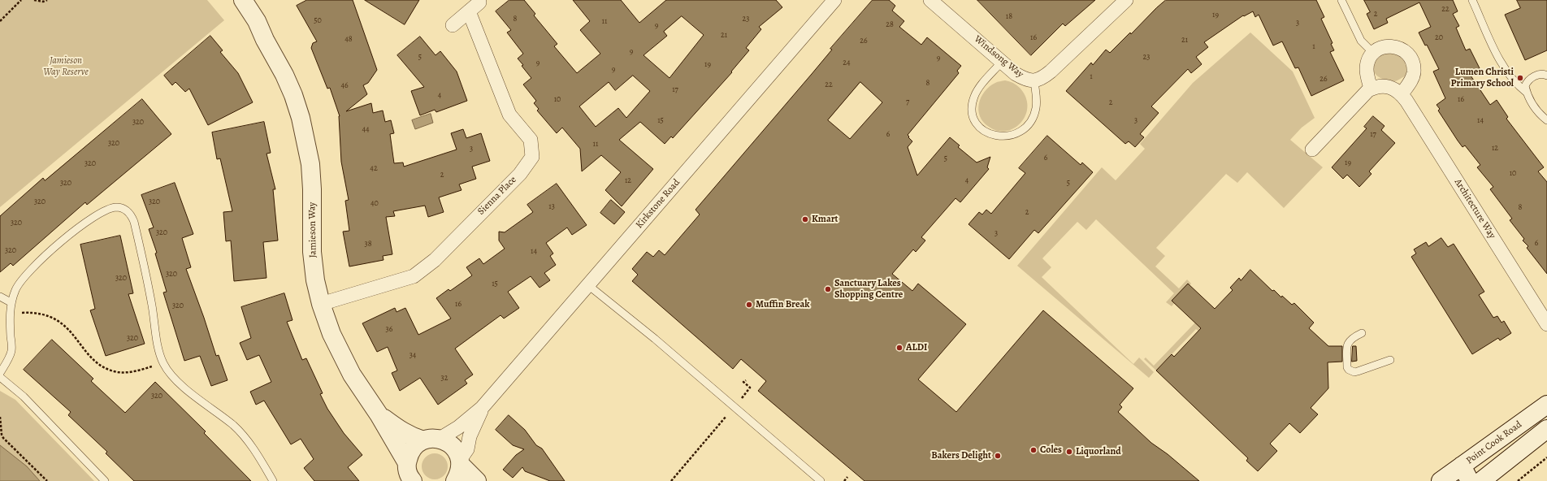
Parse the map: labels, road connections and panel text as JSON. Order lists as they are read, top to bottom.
{
  "streets": {
    "street": [
      "Windsong Way",
      "Sienna Place",
      "Kirkstone Road",
      "Architecture Way",
      "Jamieson Way",
      "Point Cook Road"
    ]
  },
  "crossings": [
    ["Sienna Place", "Jamieson Way"],
    ["Kirkstone Road", "Jamieson Way"]
  ],
  "parks": ["Jamieson Way Reserve"],
  "places": [
    "Lumen Christi Primary School",
    "Kmart",
    "Sanctuary Lakes Shopping Centre",
    "Muffin Break",
    "ALDI",
    "Coles",
    "Liquorland",
    "Bakers Delight"
  ],
  "house_numbers": [
    "22",
    "2",
    "19",
    "18",
    "8",
    "23",
    "50",
    "11",
    "3",
    "28",
    "9",
    "21",
    "16",
    "20",
    "48",
    "21",
    "26",
    "1",
    "9",
    "5",
    "23",
    "9",
    "9",
    "24",
    "19",
    "9",
    "1",
    "26",
    "8",
    "22",
    "46",
    "17",
    "4",
    "10",
    "16",
    "7",
    "2",
    "15",
    "3",
    "14",
    "320",
    "44",
    "6",
    "17",
    "320",
    "11",
    "12",
    "3",
    "6",
    "5",
    "19",
    "320",
    "42",
    "10",
    "2",
    "12",
    "4",
    "320",
    "5",
    "320",
    "320",
    "40",
    "13",
    "8",
    "2",
    "320",
    "320",
    "3",
    "6",
    "38",
    "320",
    "14",
    "320",
    "320",
    "15",
    "16",
    "320",
    "36",
    "320",
    "34",
    "32",
    "320"
  ]
}
